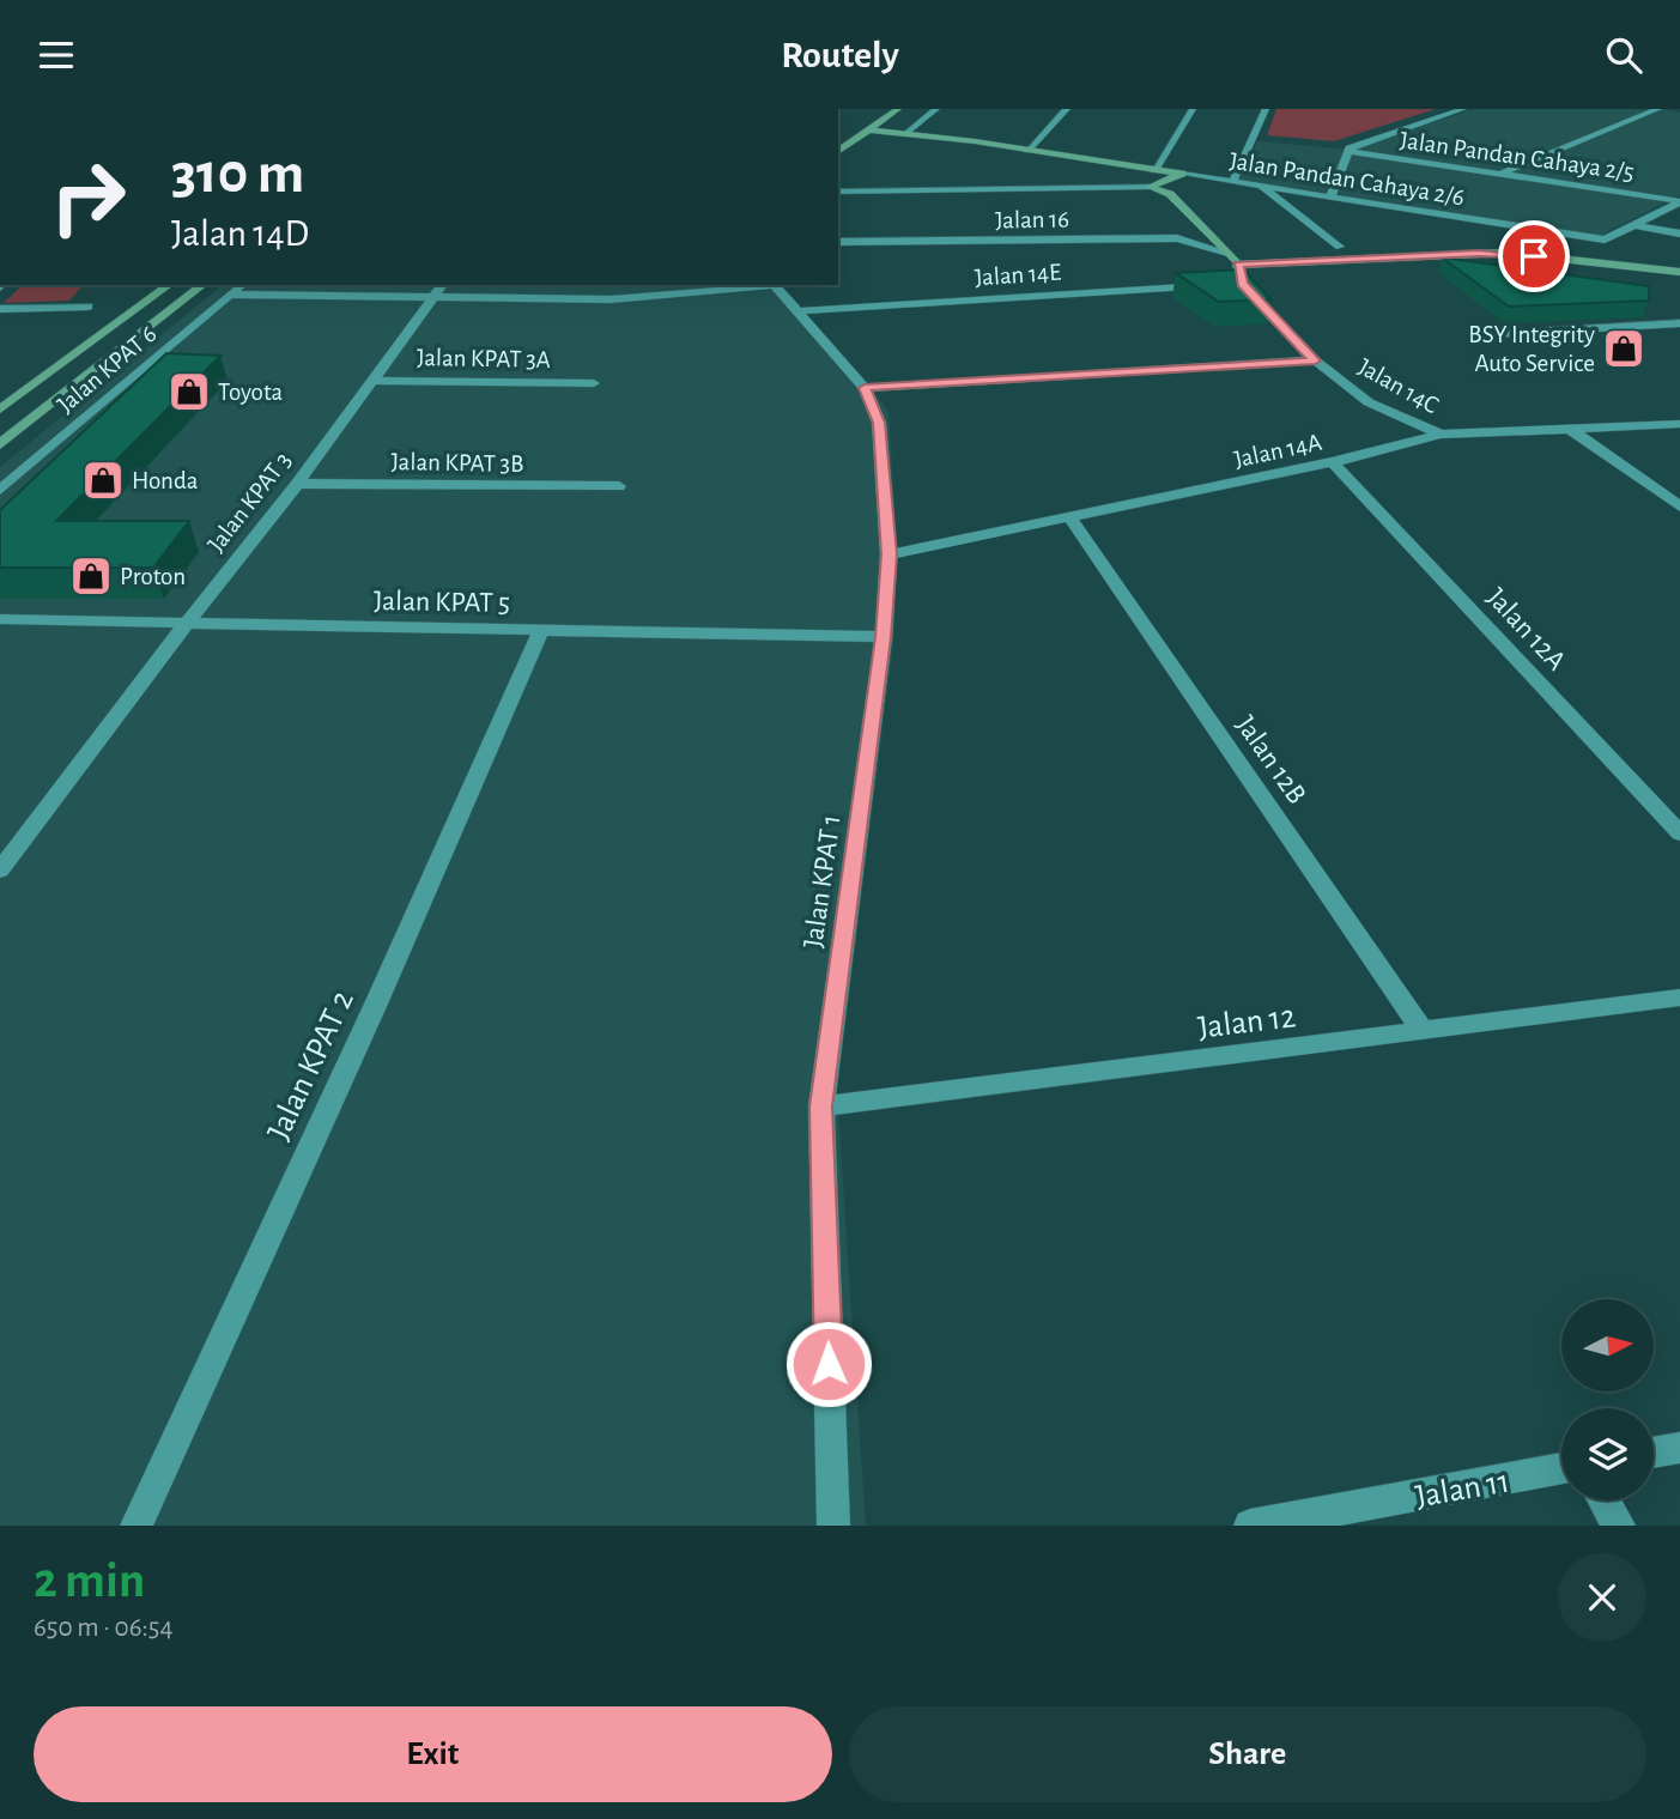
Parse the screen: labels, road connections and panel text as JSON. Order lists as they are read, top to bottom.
{
  "streets": {
    "street": [
      "Jalan Pandan Cahaya 2/5",
      "Jalan Pandan Cahaya 2/6",
      "Jalan 16",
      "Jalan 14E",
      "Jalan KPAT 3A",
      "Jalan KPAT 6",
      "Jalan 14C",
      "Jalan 14A",
      "Jalan KPAT 3B",
      "Jalan KPAT 3",
      "Jalan KPAT 5",
      "Jalan 12A",
      "Jalan 12B",
      "Jalan KPAT 1",
      "Jalan 12",
      "Jalan KPAT 2",
      "Jalan 11"
    ]
  },
  "crossings": [
    ["Jalan 14E", "Jalan KPAT 1"],
    ["Jalan KPAT 3A", "Jalan KPAT 3"],
    ["Jalan 14C", "Jalan 14A"],
    ["Jalan 14A", "Jalan 12A"],
    ["Jalan 14A", "Jalan 12B"],
    ["Jalan 14A", "Jalan KPAT 1"],
    ["Jalan KPAT 3B", "Jalan KPAT 3"],
    ["Jalan KPAT 3", "Jalan KPAT 5"],
    ["Jalan KPAT 5", "Jalan KPAT 1"],
    ["Jalan KPAT 5", "Jalan KPAT 2"],
    ["Jalan 12B", "Jalan 12"],
    ["Jalan KPAT 1", "Jalan 12"]
  ],
  "places": {
    "shop": [
      "BSY Integrity Auto Service",
      "Toyota",
      "Honda",
      "Proton"
    ]
  },
  "north": "right",
  "page": {
    "header": "Routely",
    "turn": ["310 m", "Jalan 14D"],
    "heading": ["2 min", "650 m · 06:54"],
    "buttons": ["Exit", "Share"]
  }
}
